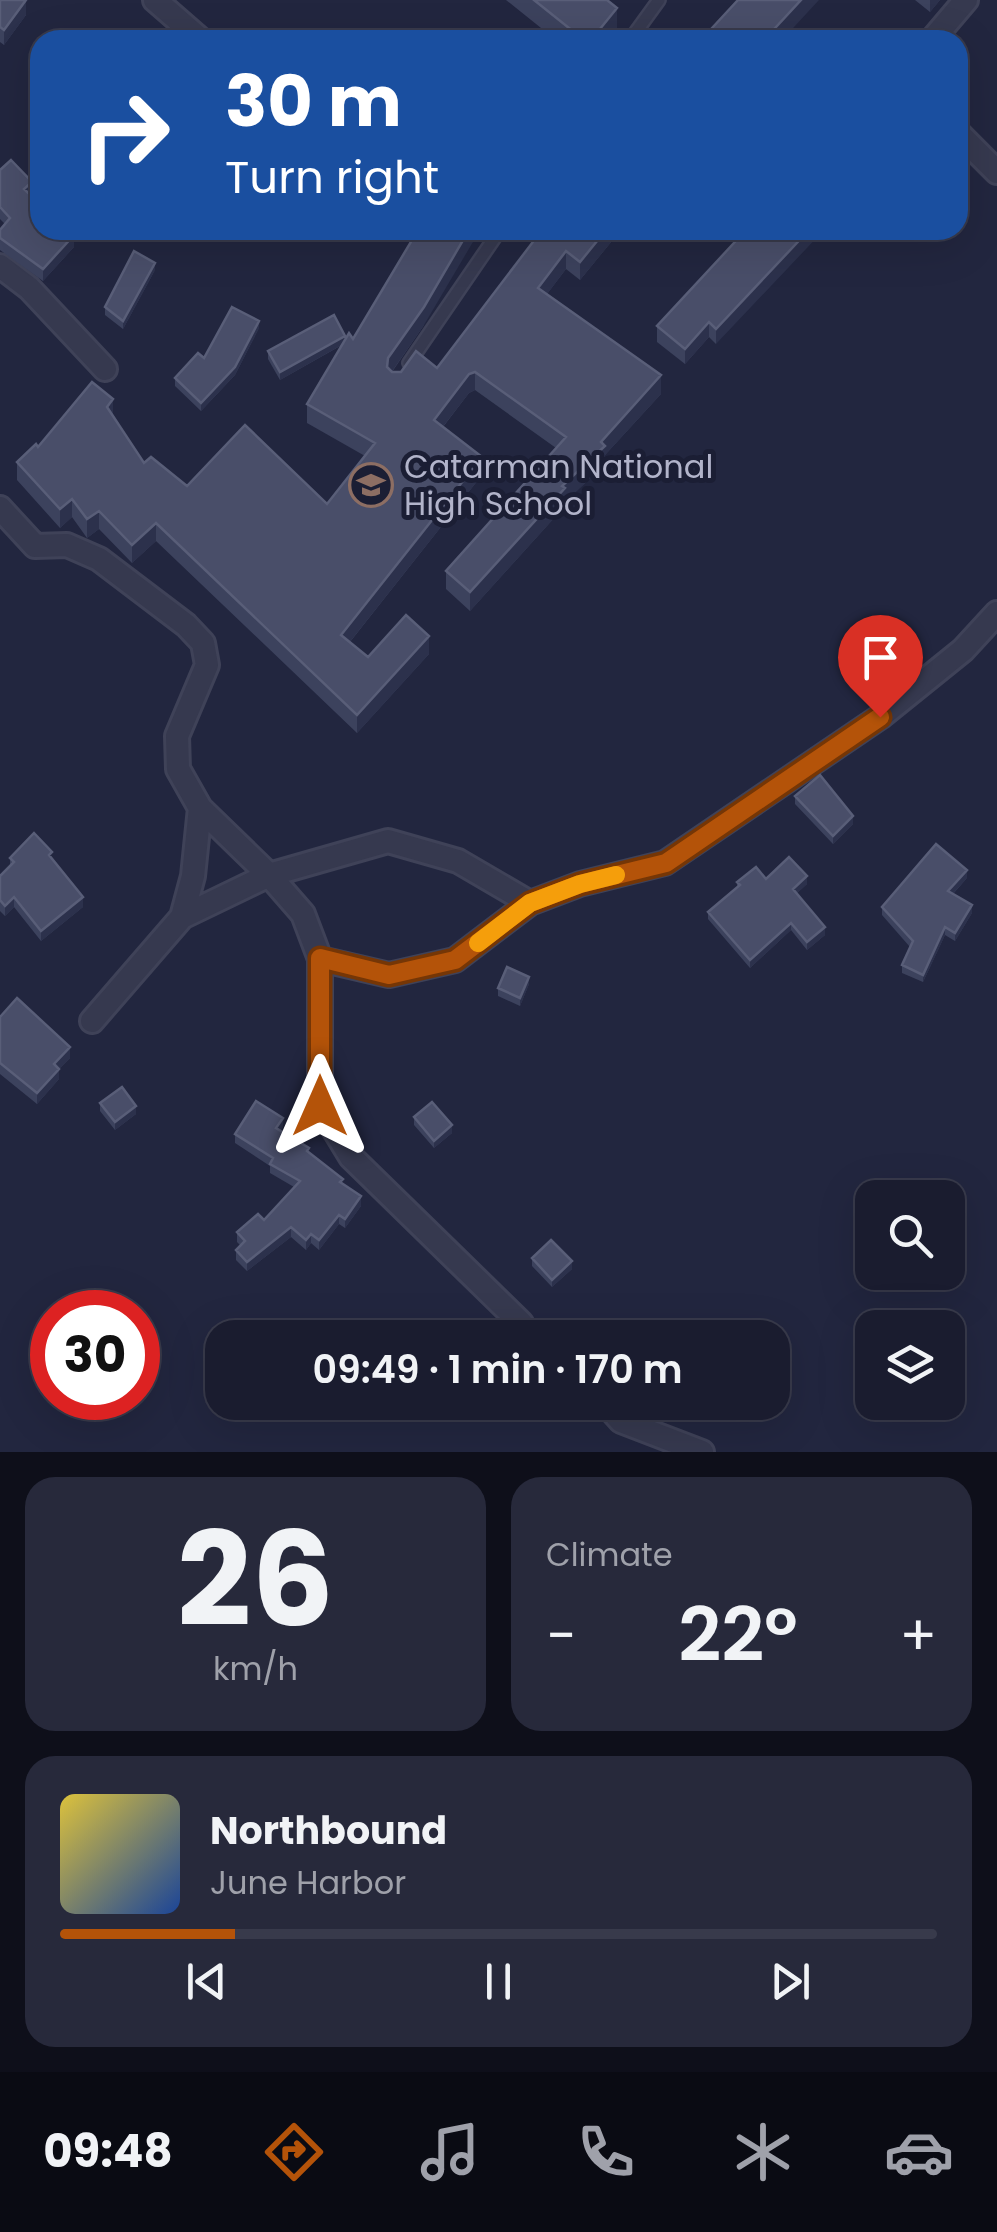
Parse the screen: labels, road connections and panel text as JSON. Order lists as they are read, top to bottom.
{
  "places": {
    "school or university": ["Catarman National High School"]
  },
  "page": {
    "turn": ["30 m", "Turn right"],
    "limit": "30",
    "trip": "09:49 · 1 min · 170 m",
    "tile": [
      ["26", "km/h"],
      "Climate"
    ],
    "heat": ["−", "22°", "+"],
    "song": ["Northbound", "June Harbor"],
    "tabs": "09:48"
  }
}
